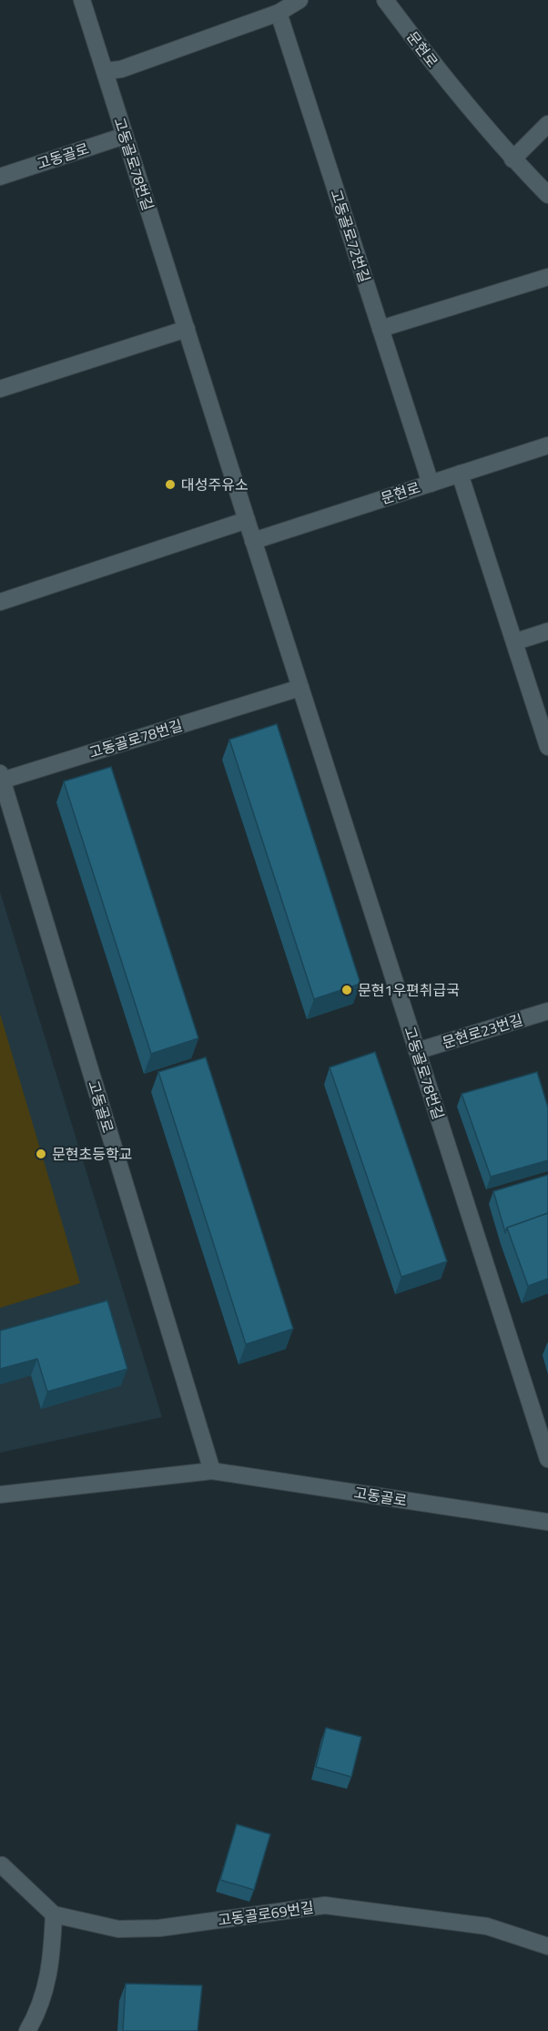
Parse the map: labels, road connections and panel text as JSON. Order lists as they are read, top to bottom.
{
  "streets": {
    "street": [
      "문현로",
      "고동골로",
      "고동골로78번길",
      "고동골로72번길",
      "문현로23번길",
      "고동골로69번길"
    ]
  },
  "crossings": [
    ["문현로", "고동골로78번길"],
    ["문현로", "고동골로72번길"],
    ["고동골로", "고동골로78번길"],
    ["고동골로78번길", "문현로23번길"]
  ],
  "places": ["대성주유소", "문현1우편취급국", "문현초등학교"]
}
